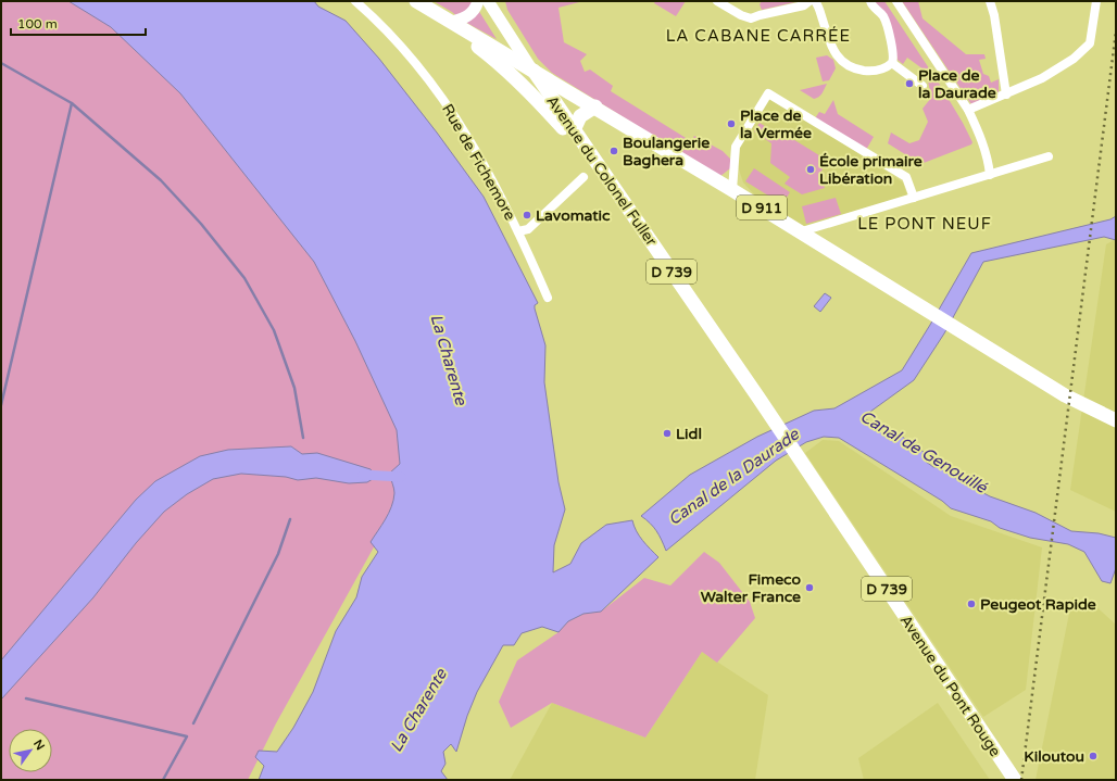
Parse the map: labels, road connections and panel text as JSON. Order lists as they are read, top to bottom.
{
  "streets": {
    "main road": [
      "Avenue du Colonel Fuller",
      "D 911",
      "D 739",
      "Avenue du Pont Rouge"
    ],
    "street": ["Rue de Fichemore"]
  },
  "crossings": [
    ["Avenue du Colonel Fuller", "D 739"],
    ["Avenue du Colonel Fuller", "Avenue du Pont Rouge"],
    ["D 911", "D 739"]
  ],
  "districts": ["LA CABANE CARRÉE", "LE PONT NEUF"],
  "water": ["La Charente", "Canal de Genouillé", "Canal de la Daurade"],
  "places": [
    "Place de la Daurade",
    "Place de la Vermée",
    "Boulangerie Baghera",
    "École primaire Libération",
    "Lavomatic",
    "Lidl",
    "Fimeco Walter France",
    "Peugeot Rapide",
    "Kiloutou"
  ],
  "scale_bar": "100 m",
  "north": "top right"
}
